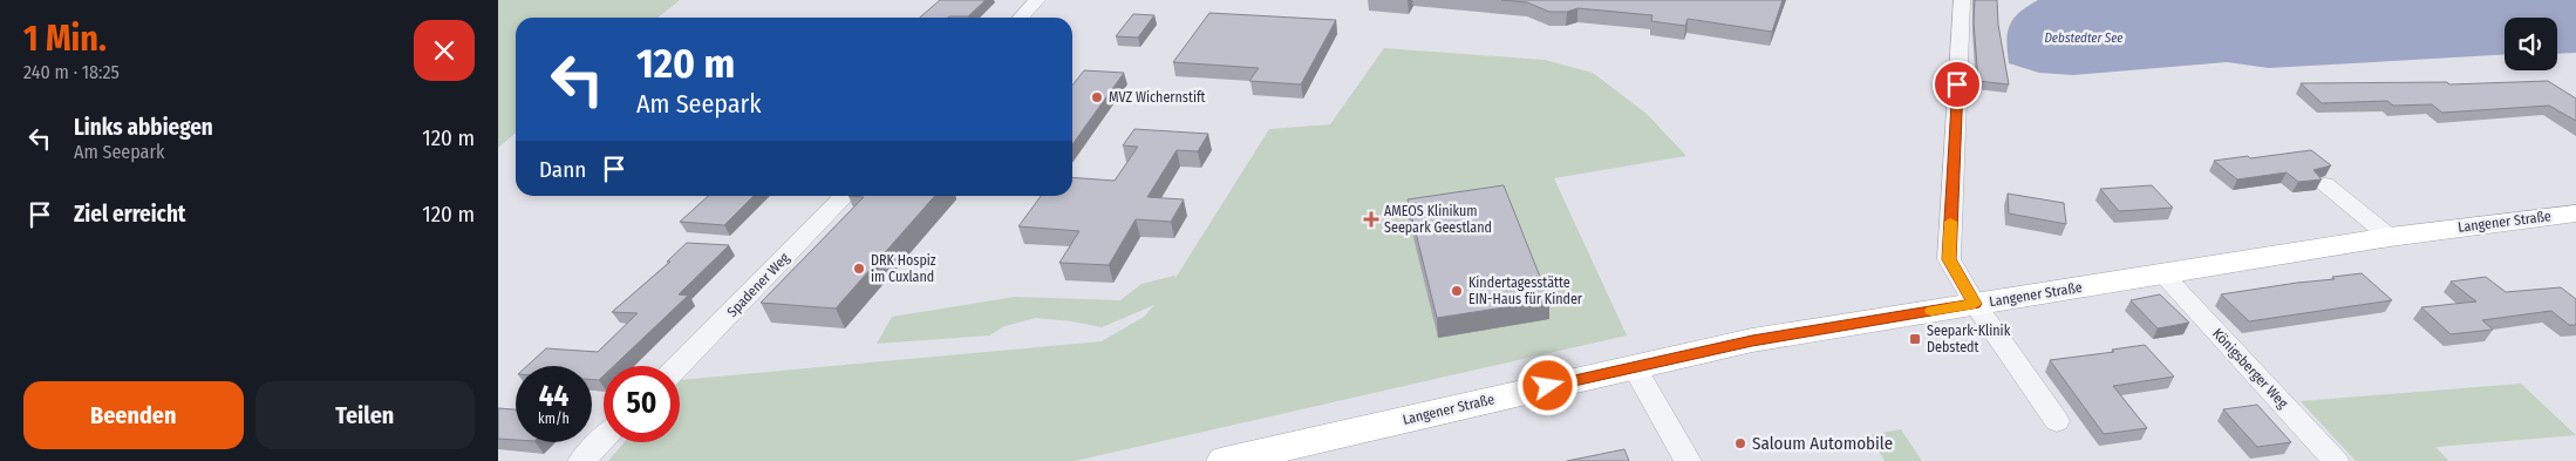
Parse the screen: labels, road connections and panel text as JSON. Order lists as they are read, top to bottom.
{
  "streets": {
    "main road": ["Langener Straße"],
    "street": ["Spadener Weg", "Königsberger Weg"]
  },
  "crossings": [
    ["Langener Straße", "Königsberger Weg"]
  ],
  "water": ["Debstedter See"],
  "places": {
    "other": [
      "MVZ Wichernstift",
      "DRK Hospiz im Cuxland",
      "Kindertagesstätte EIN-Haus für Kinder",
      "Saloum Automobile"
    ],
    "health": ["AMEOS Klinikum Seepark Geestland"],
    "transit": ["Seepark-Klinik Debstedt"]
  },
  "page": {
    "heading": ["1 Min.", "240 m · 18:25"],
    "turn": ["120 m", "Am Seepark"],
    "list": [
      {
        "name": "Links abbiegen",
        "note": "Am Seepark",
        "value": "120 m"
      },
      {
        "name": "Ziel erreicht",
        "value": "120 m"
      }
    ],
    "then": "Dann",
    "speed": "44 km/h",
    "limit": "50",
    "buttons": ["Beenden", "Teilen"]
  }
}
